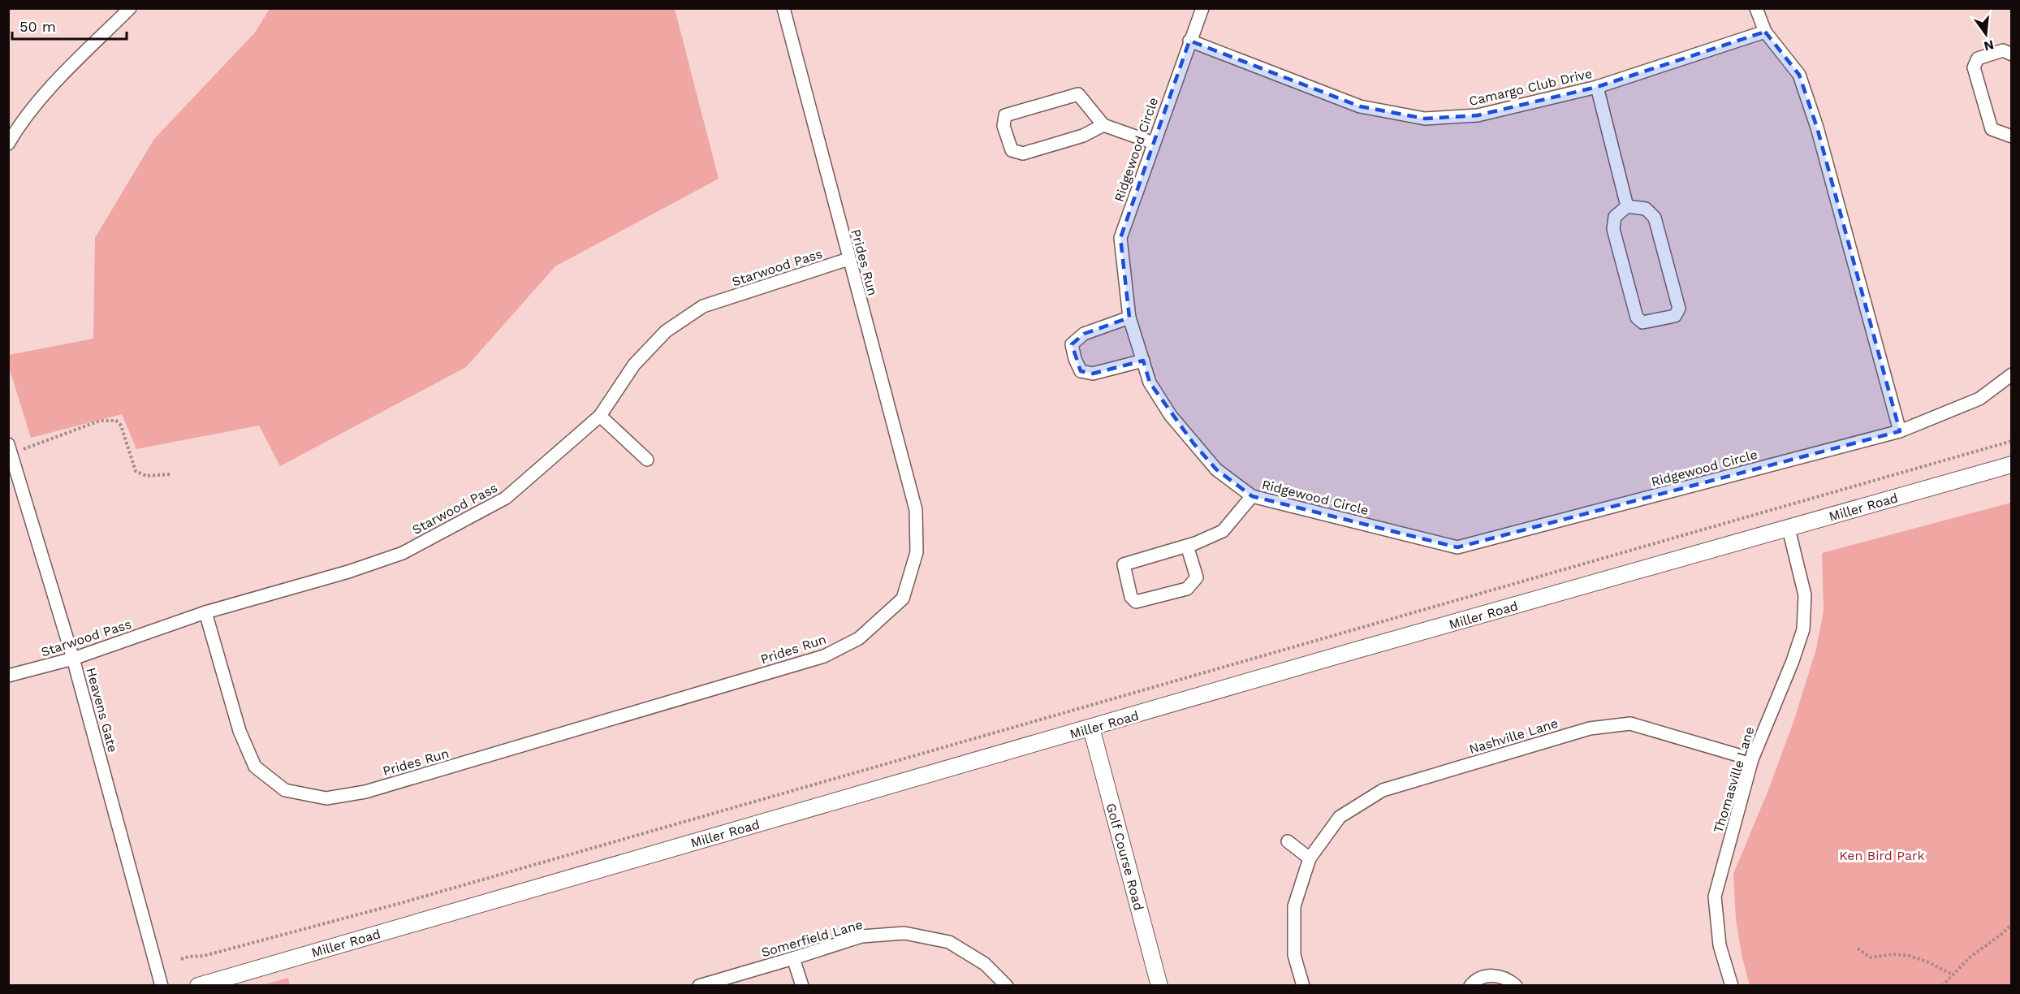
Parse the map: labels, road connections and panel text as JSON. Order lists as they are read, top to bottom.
{
  "streets": {
    "street": [
      "Camargo Club Drive",
      "Ridgewood Circle",
      "Prides Run",
      "Starwood Pass",
      "Miller Road",
      "Heavens Gate",
      "Nashville Lane",
      "Thomasville Lane",
      "Golf Course Road",
      "Somerfield Lane"
    ]
  },
  "crossings": [
    ["Camargo Club Drive", "Ridgewood Circle"],
    ["Prides Run", "Starwood Pass"],
    ["Starwood Pass", "Heavens Gate"],
    ["Miller Road", "Thomasville Lane"],
    ["Miller Road", "Golf Course Road"],
    ["Nashville Lane", "Thomasville Lane"]
  ],
  "parks": ["Ken Bird Park"],
  "scale_bar": "50 m",
  "north": "bottom"
}
